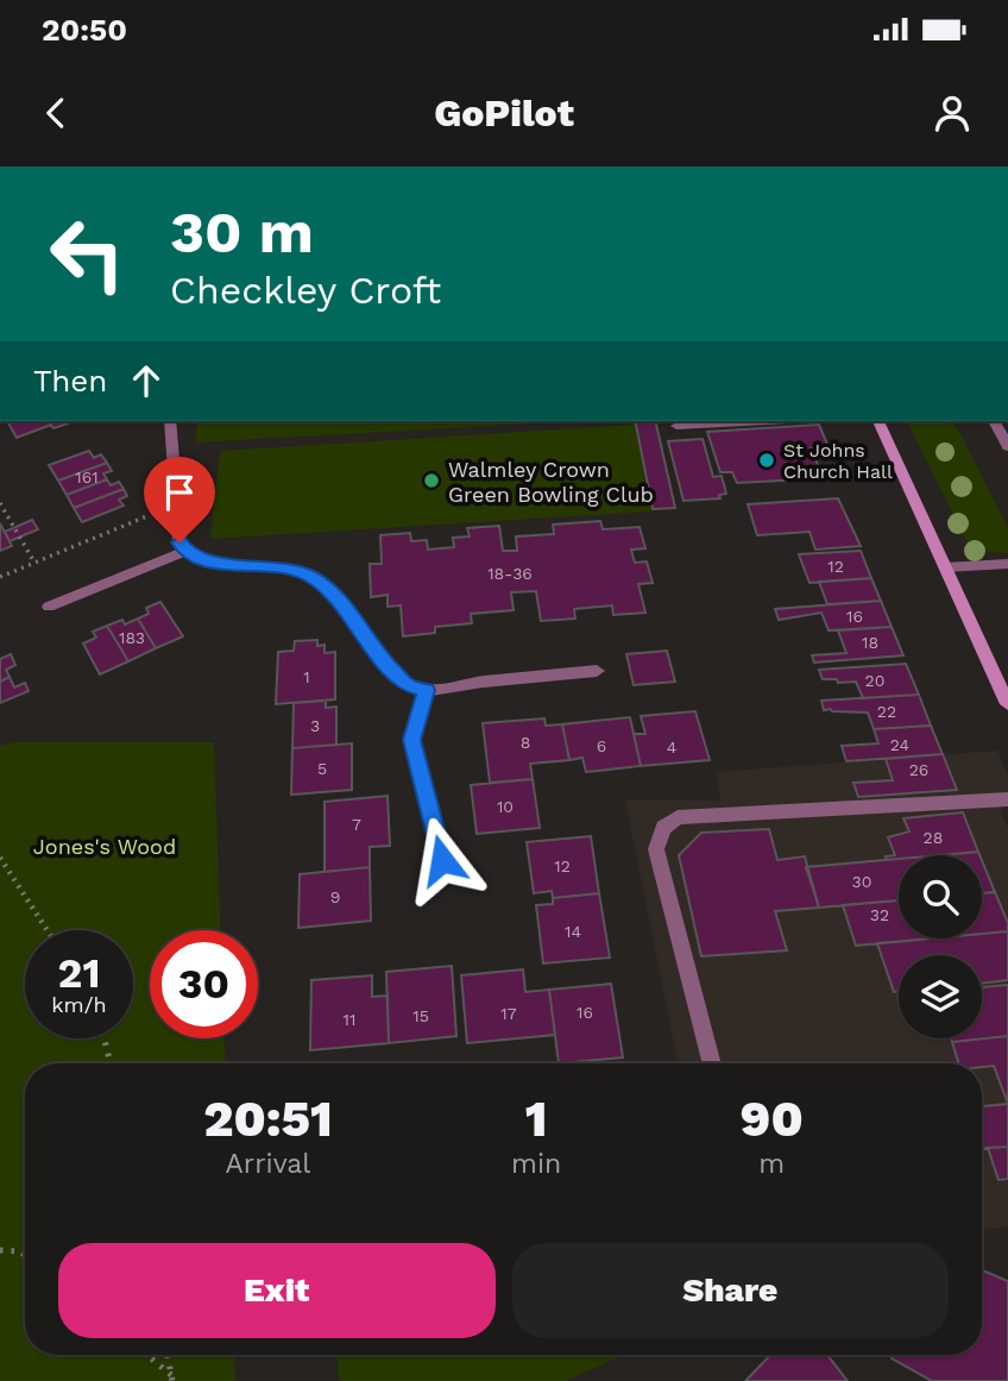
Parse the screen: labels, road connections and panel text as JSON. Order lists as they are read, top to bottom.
{
  "parks": ["Jones's Wood"],
  "places": ["St Johns Church Hall", "Walmley Crown Green Bowling Club"],
  "house_numbers": [
    "161",
    "12",
    "18-36",
    "16",
    "183",
    "18",
    "1",
    "20",
    "22",
    "3",
    "8",
    "24",
    "6",
    "4",
    "5",
    "26",
    "10",
    "7",
    "28",
    "12",
    "30",
    "9",
    "32",
    "14",
    "16",
    "17",
    "15",
    "11"
  ],
  "page": {
    "status": "20:50",
    "header": "GoPilot",
    "turn": ["30 m", "Checkley Croft"],
    "then": "Then",
    "speed": "21 km/h",
    "limit": "30",
    "eta": [
      "20:51",
      "Arrival",
      "1",
      "min",
      "90",
      "m"
    ],
    "buttons": ["Exit", "Share"]
  }
}
